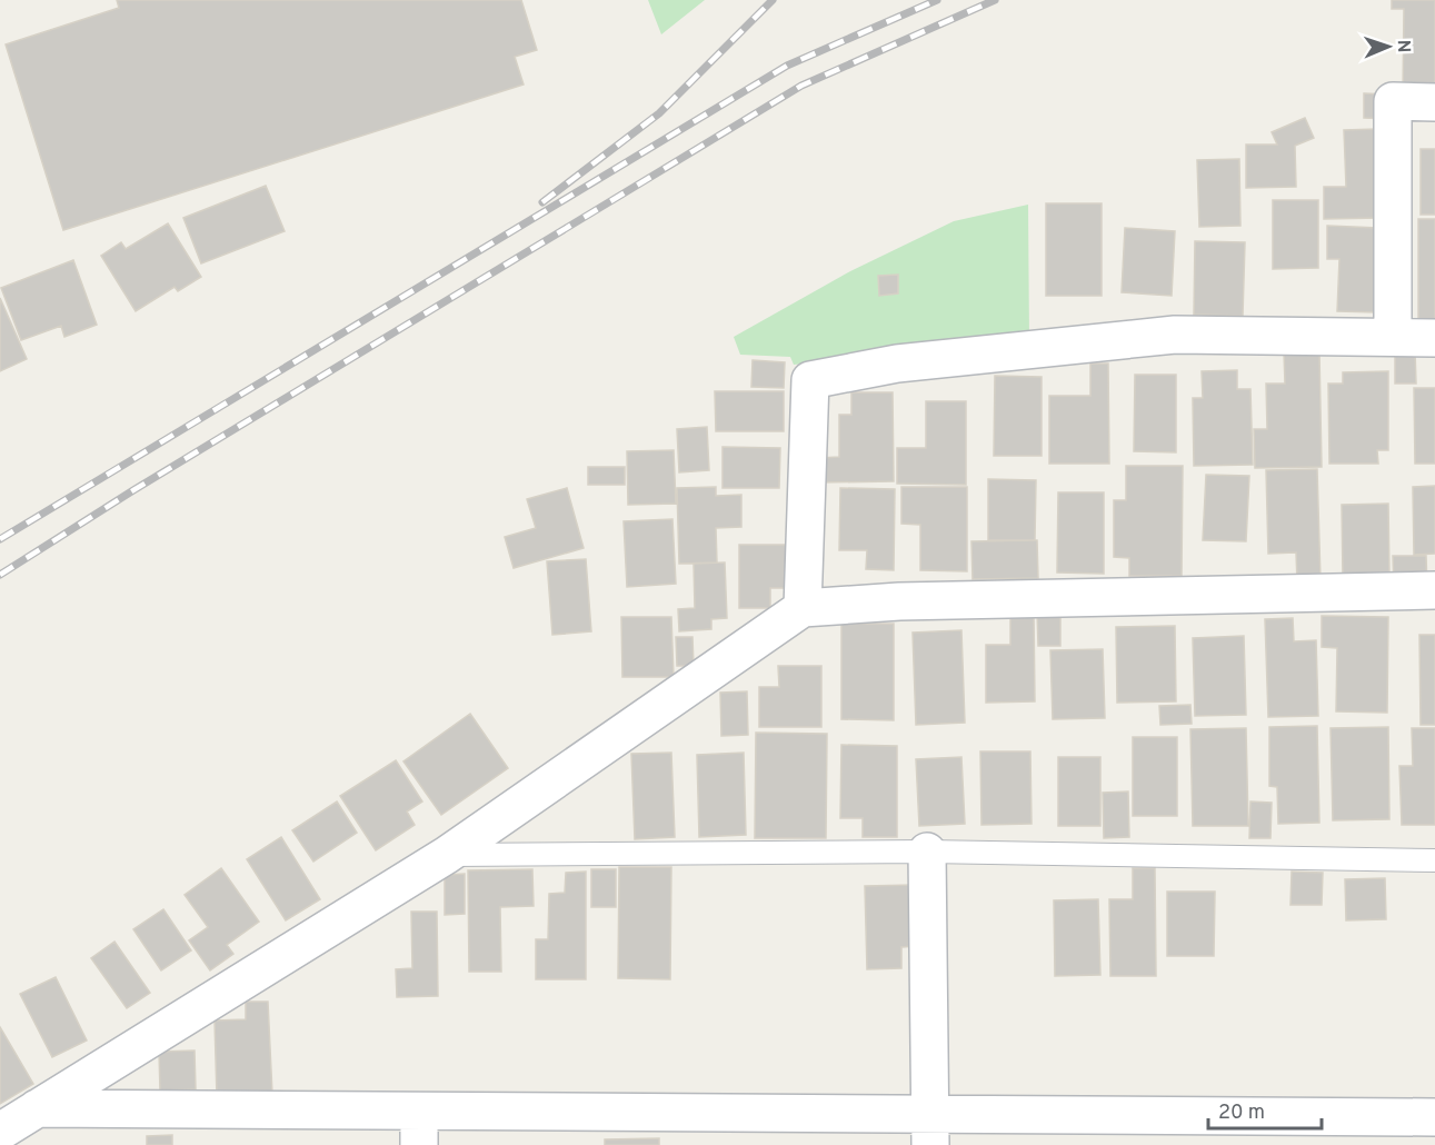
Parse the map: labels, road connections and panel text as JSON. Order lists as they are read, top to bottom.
{
  "scale_bar": "20 m",
  "north": "right"
}
